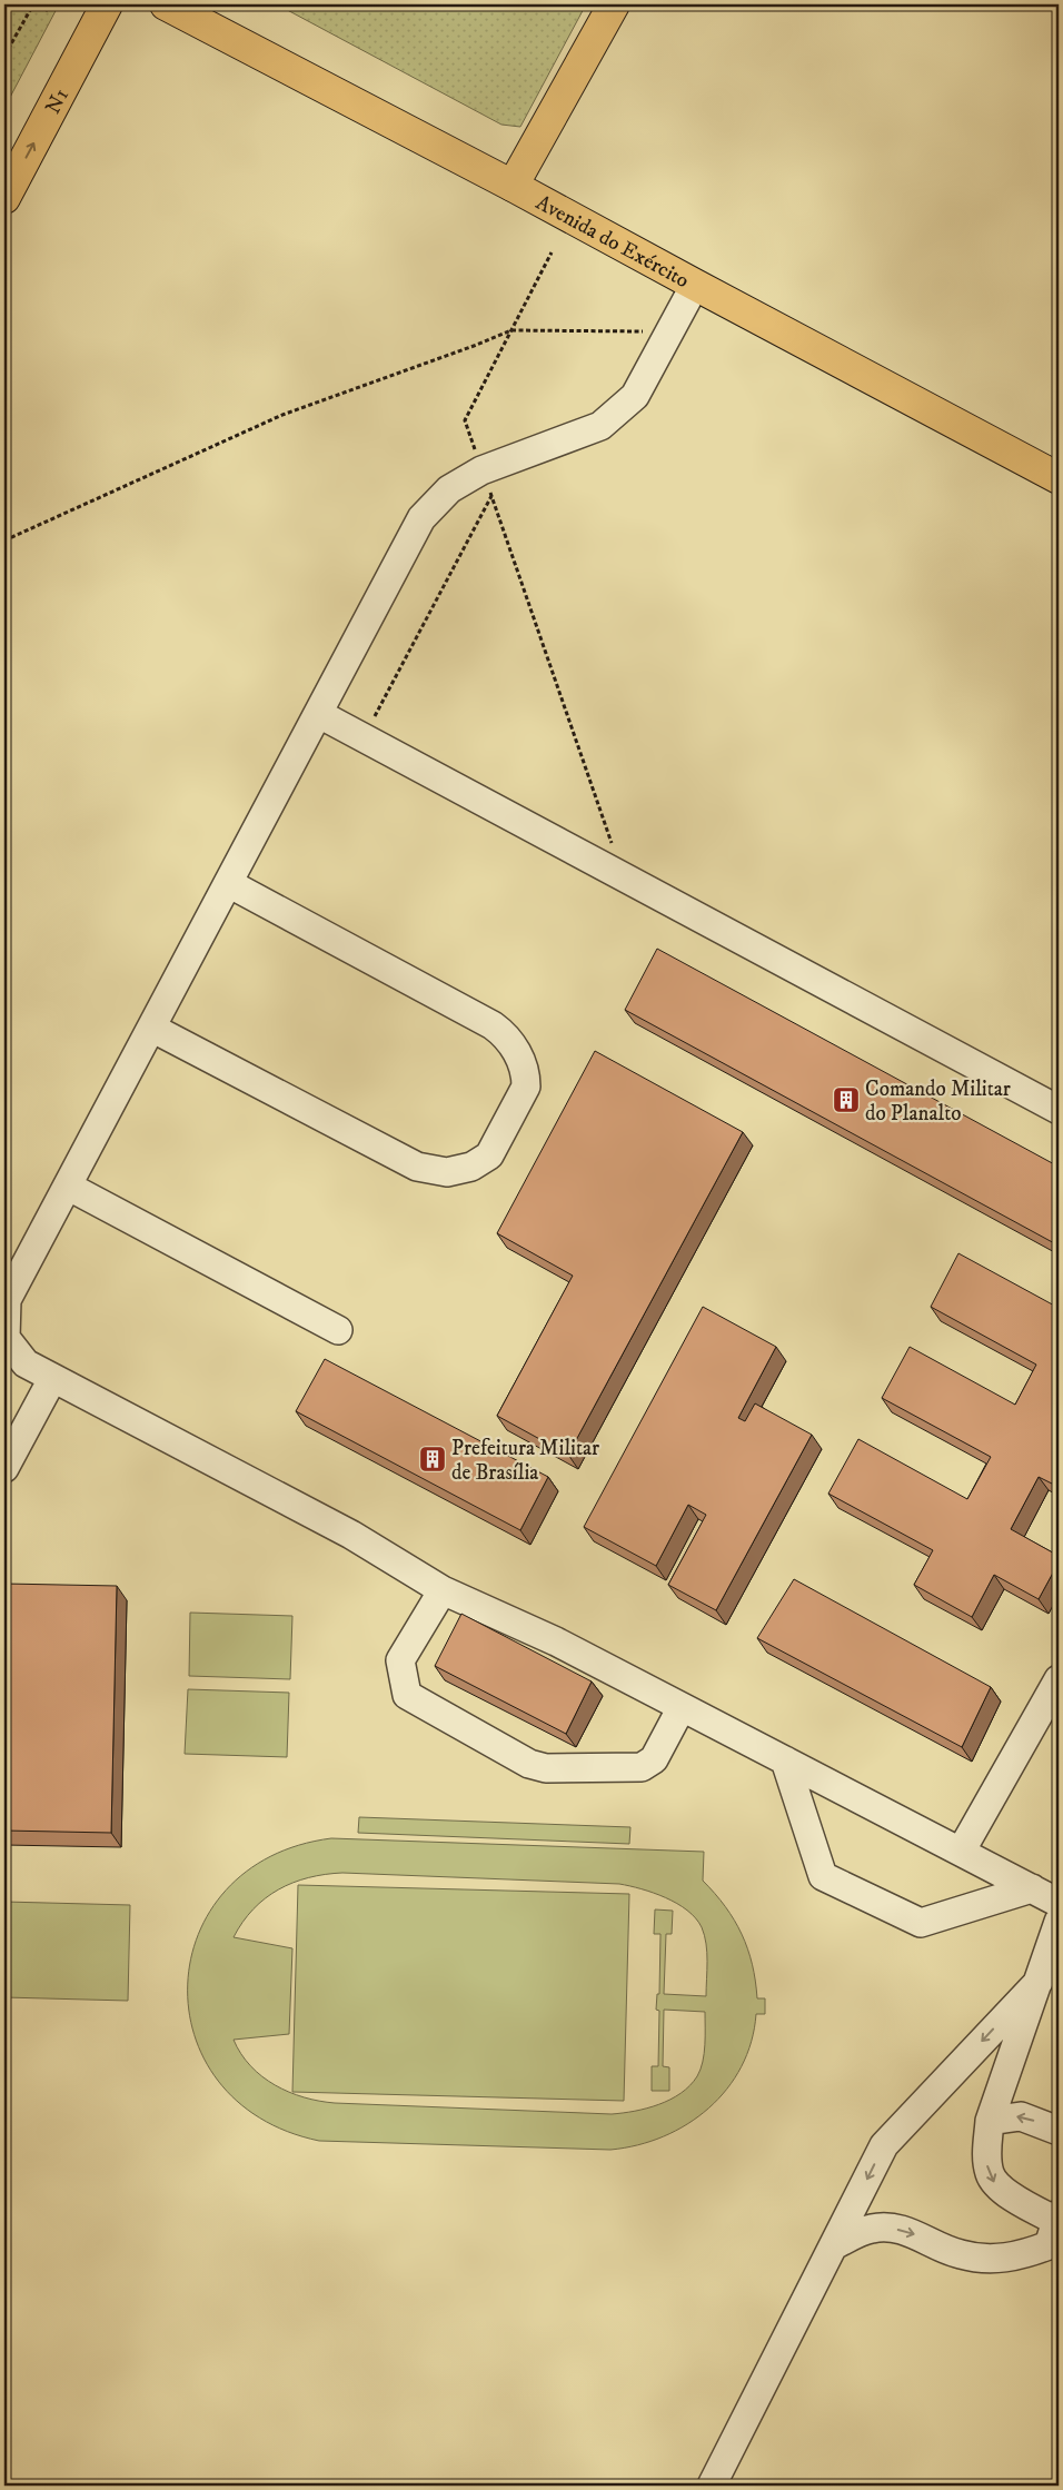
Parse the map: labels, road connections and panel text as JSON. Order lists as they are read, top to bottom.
{
  "streets": {
    "main road": ["N1", "Avenida do Exército"]
  },
  "one_way": ["N1"],
  "places": {
    "building": ["Comando Militar do Planalto", "Prefeitura Militar de Brasília"]
  }
}
